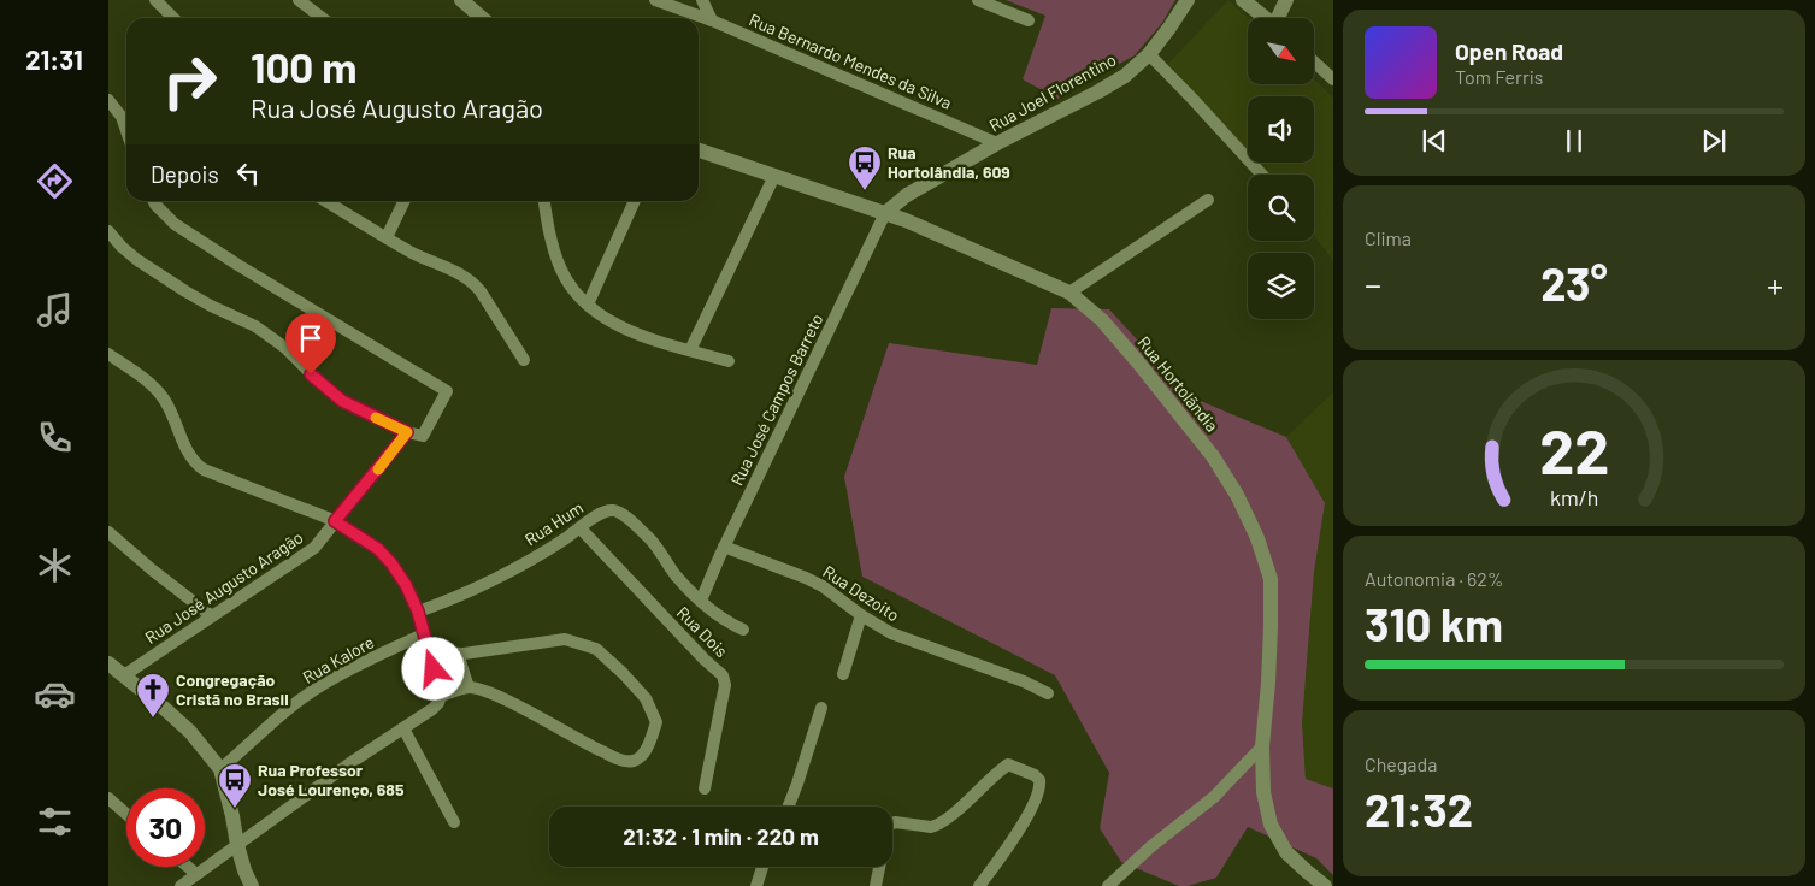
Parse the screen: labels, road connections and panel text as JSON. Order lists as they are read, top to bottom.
{
  "streets": {
    "street": [
      "Rua Bernardo Mendes da Silva",
      "Rua Joel Florentino",
      "Rua Hortolãndia",
      "Rua José Campos Barreto",
      "Rua Hum",
      "Rua José Augusto Aragão",
      "Rua Dezoito",
      "Rua Dois",
      "Rua Kalore"
    ]
  },
  "crossings": [
    ["Rua Bernardo Mendes da Silva", "Rua Joel Florentino"],
    ["Rua Joel Florentino", "Rua Hortolãndia"],
    ["Rua Joel Florentino", "Rua José Campos Barreto"],
    ["Rua Hortolãndia", "Rua José Campos Barreto"],
    ["Rua José Campos Barreto", "Rua Hum"],
    ["Rua José Campos Barreto", "Rua Dezoito"],
    ["Rua Hum", "Rua Dois"]
  ],
  "places": {
    "bus stop": ["Rua Hortolândia, 609", "Rua Professor José Lourenço, 685"],
    "church": ["Congregação Cristã no Brasil"]
  },
  "north": "bottom right",
  "page": {
    "tabs": "21:31",
    "turn": ["100 m", "Rua José Augusto Aragão"],
    "song": ["Open Road", "Tom Ferris"],
    "then": "Depois",
    "tile": [
      "Clima",
      ["Autonomia · 62%", "310 km"],
      ["Chegada", "21:32"]
    ],
    "heat": ["−", "23°", "+"],
    "limit": "30",
    "trip": "21:32 · 1 min · 220 m",
    "gauge": ["22", "km/h"]
  }
}
